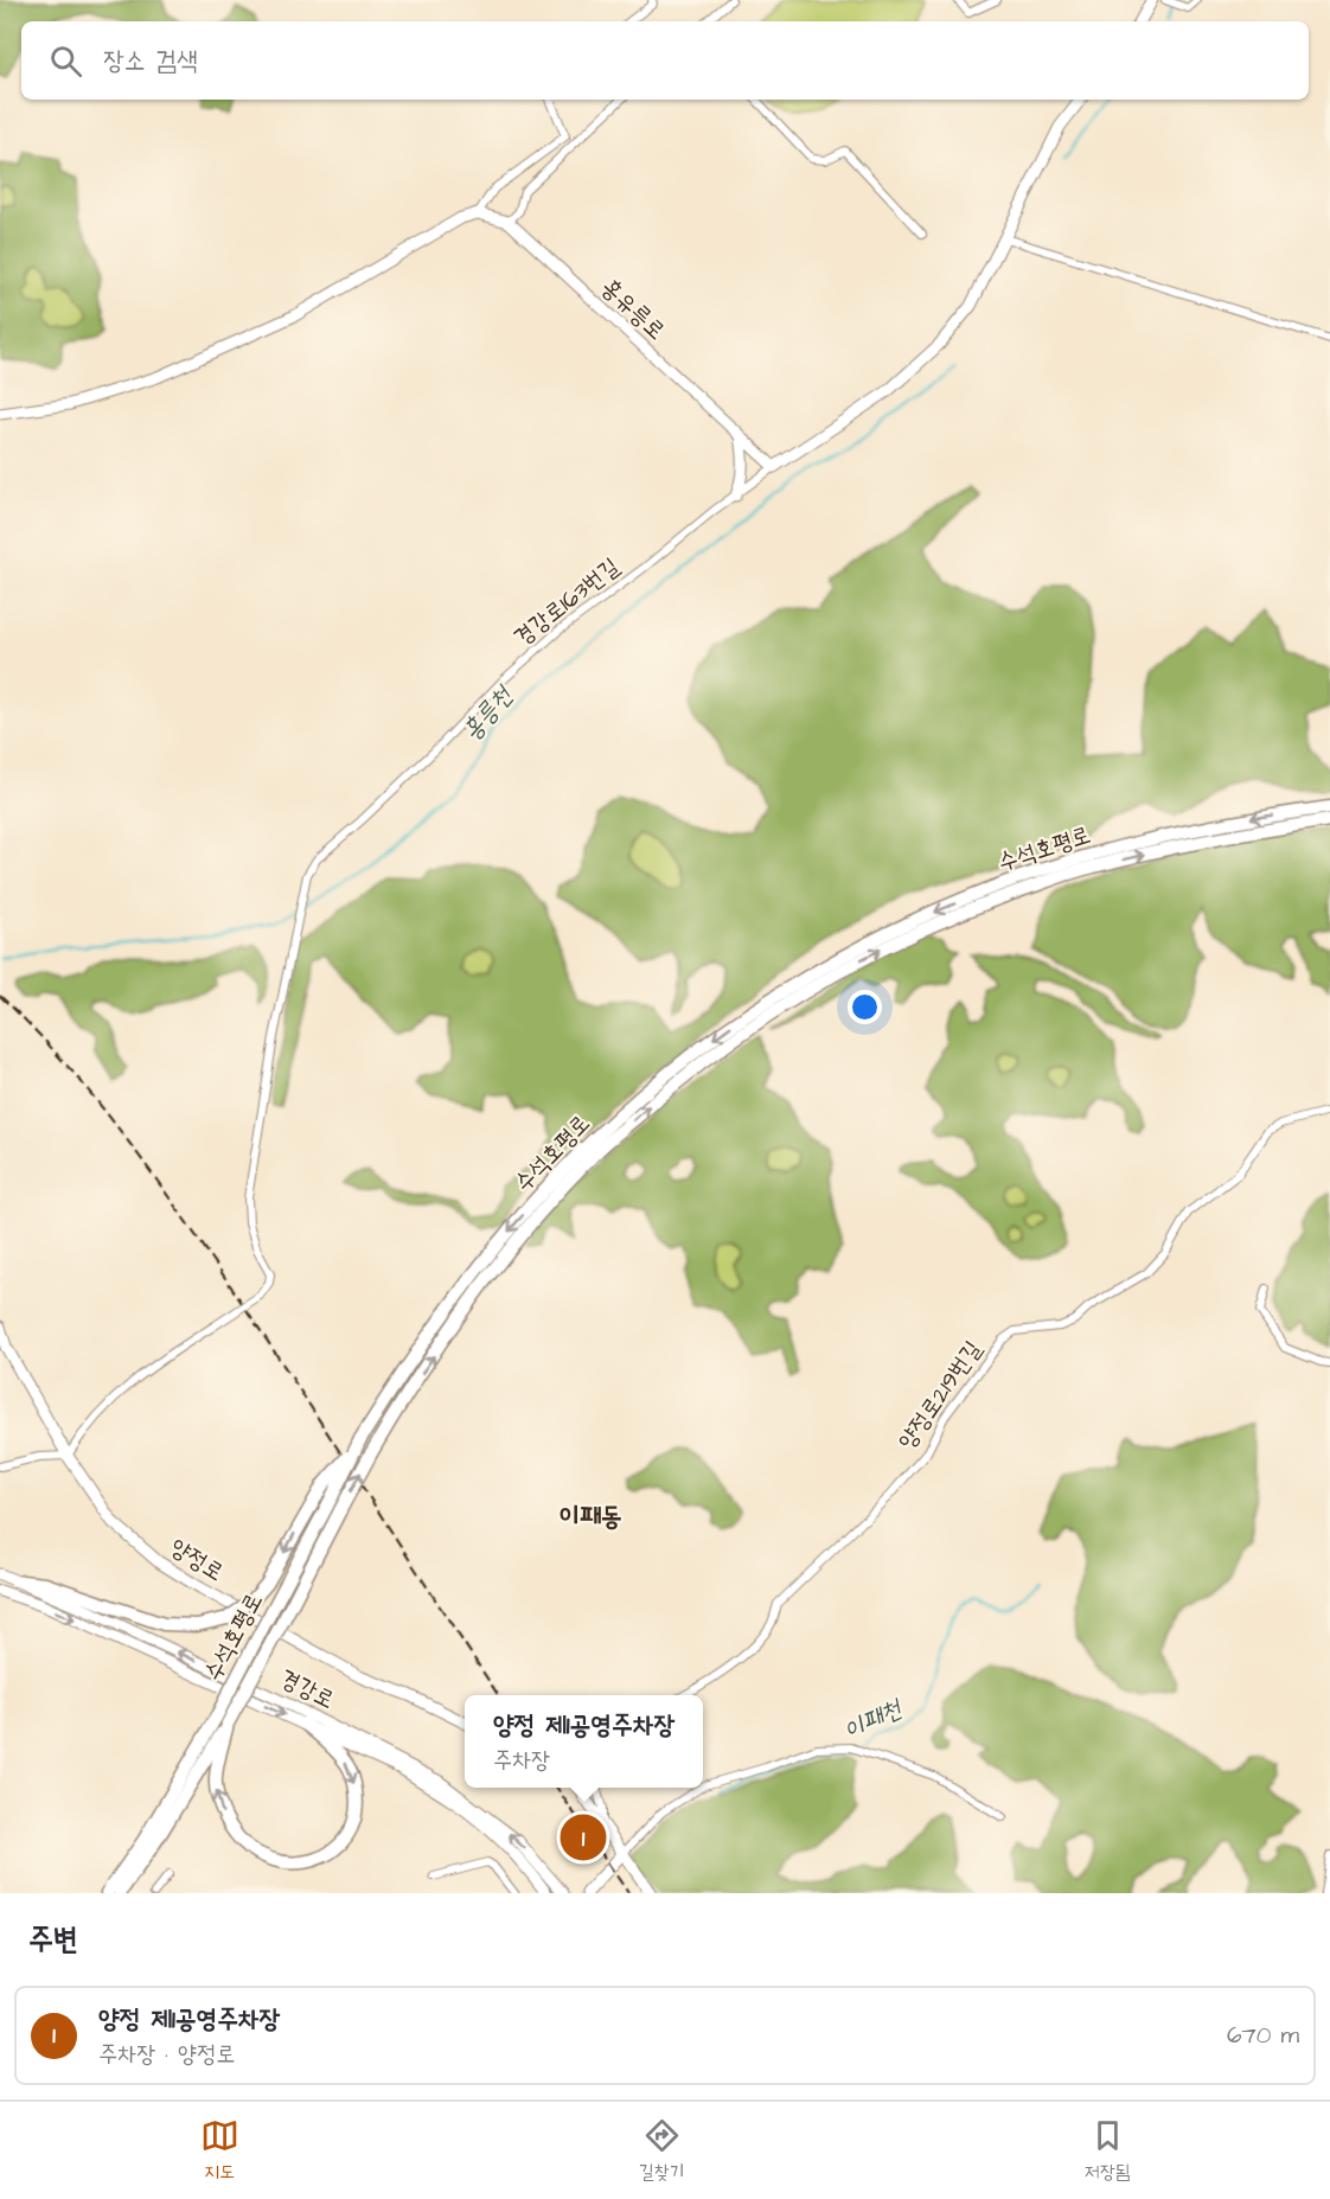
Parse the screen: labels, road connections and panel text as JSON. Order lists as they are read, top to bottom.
{
  "streets": {
    "highway": ["수석호평로"],
    "main road": ["홍유릉로", "양정로", "경강로"],
    "street": ["경강로163번길", "양정로219번길"]
  },
  "crossings": [
    ["홍유릉로", "경강로163번길"],
    ["경강로163번길", "양정로"]
  ],
  "districts": ["이패동"],
  "water": ["홍릉천", "이패천"],
  "page": {
    "search": "장소 검색",
    "popup": ["양정 제1공영주차장", "주차장"],
    "pins": "1",
    "heading": "주변",
    "list": [
      {
        "mark": "1",
        "name": "양정 제1공영주차장",
        "note": "주차장 · 양정로",
        "value": "670 m"
      }
    ],
    "nav": ["지도", "길찾기", "저장됨"]
  }
}
